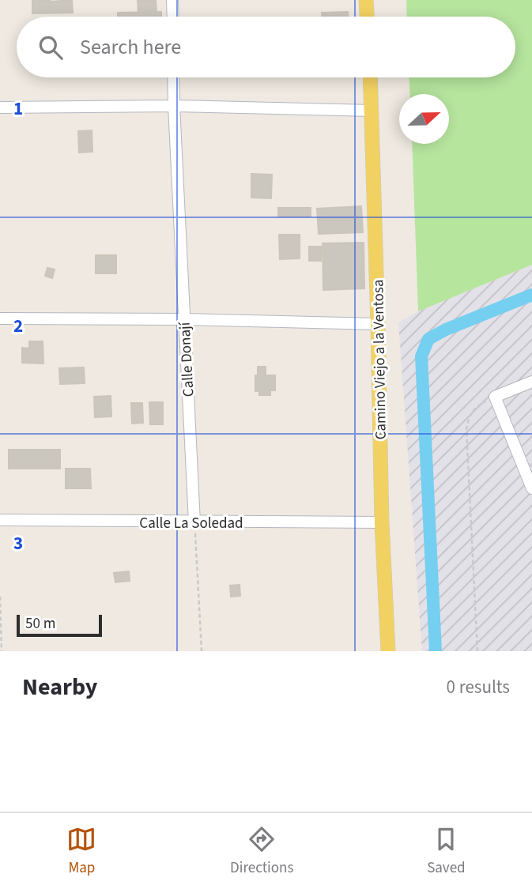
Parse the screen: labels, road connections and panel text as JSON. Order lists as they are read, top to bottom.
{
  "streets": {
    "main road": ["Camino Viejo a la Ventosa"],
    "street": ["Calle Donají", "Calle La Soledad"]
  },
  "crossings": [
    ["Calle Donají", "Calle La Soledad"],
    ["Camino Viejo a la Ventosa", "Calle La Soledad"]
  ],
  "scale_bar": "50 m",
  "north": "right",
  "page": {
    "search": "Search here",
    "scale": "50 m",
    "heading": ["Nearby", "0 results"],
    "nav": ["Map", "Directions", "Saved"]
  },
  "grid": {
    "rows": ["1", "2", "3"]
  }
}
